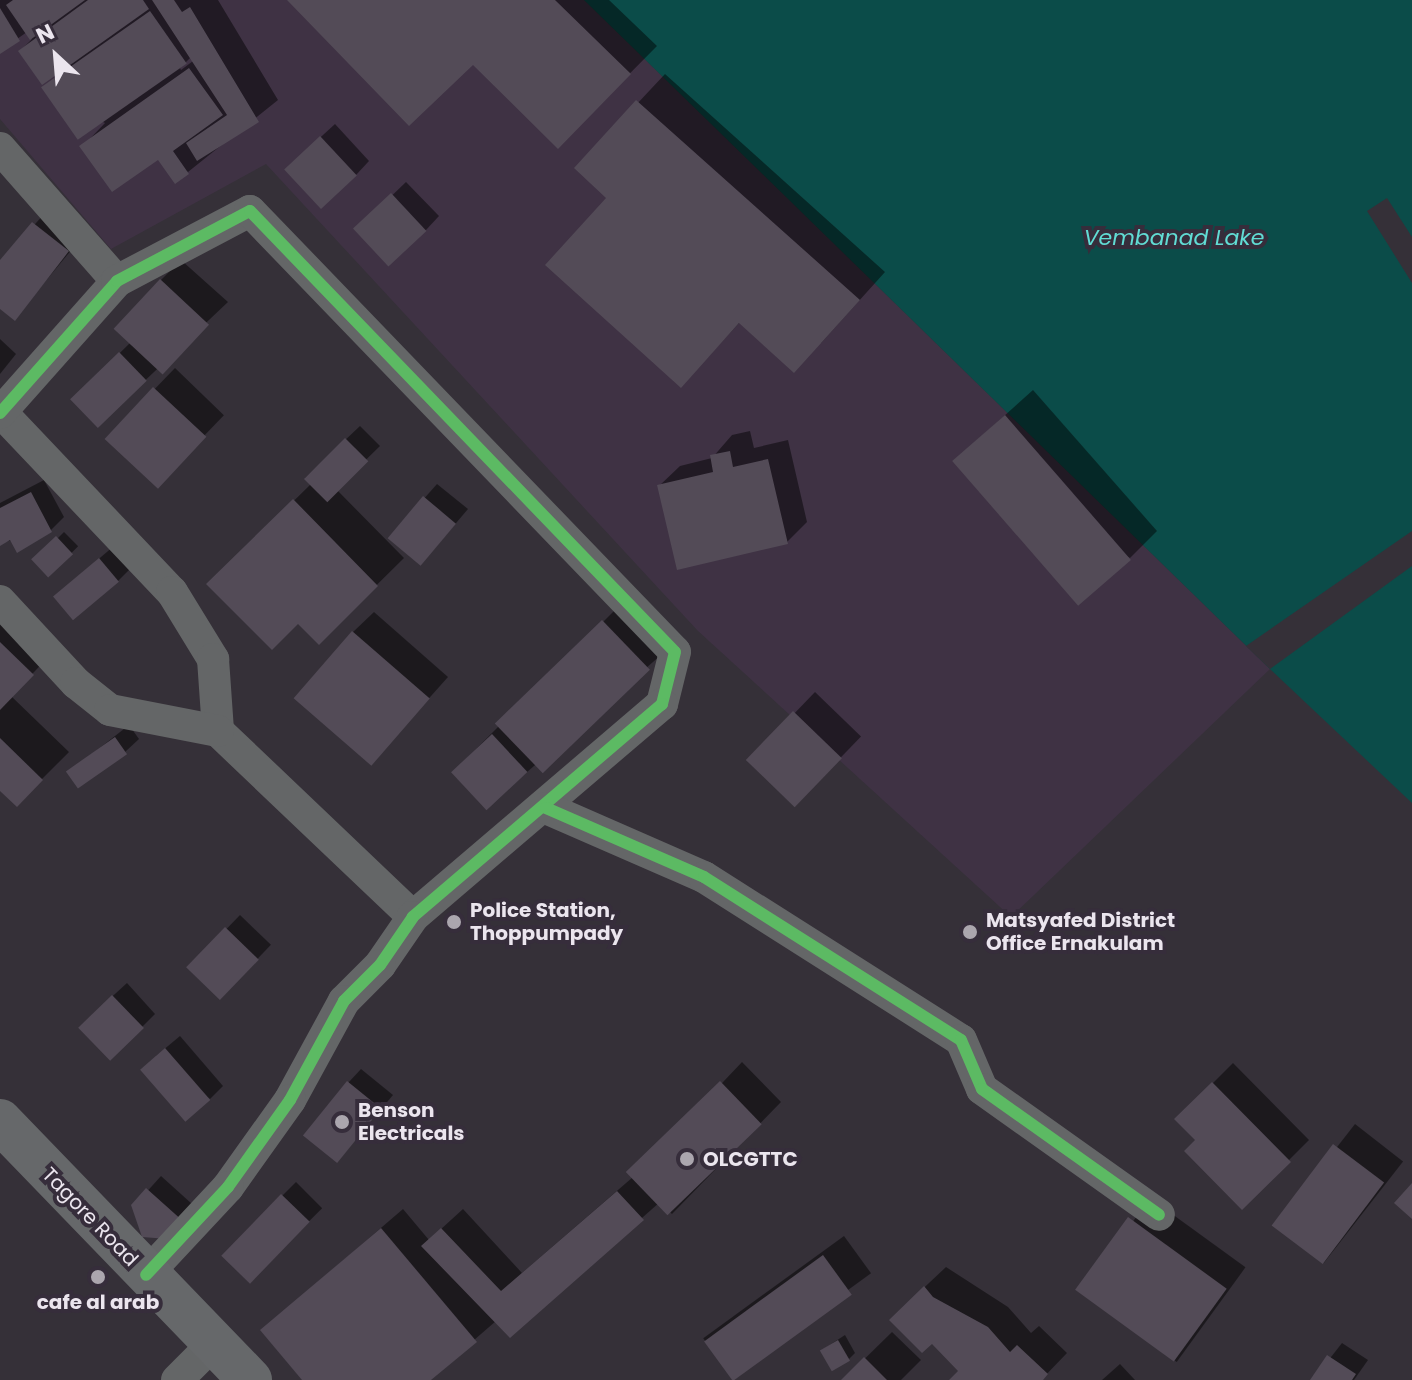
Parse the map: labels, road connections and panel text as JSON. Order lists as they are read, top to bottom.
{
  "streets": {
    "main road": ["Tagore Road"]
  },
  "water": ["Vembanad Lake"],
  "places": [
    "Police Station, Thoppumpady",
    "Matsyafed District Office Ernakulam",
    "Benson Electricals",
    "OLCGTTC",
    "cafe al arab"
  ],
  "north": "top left"
}
